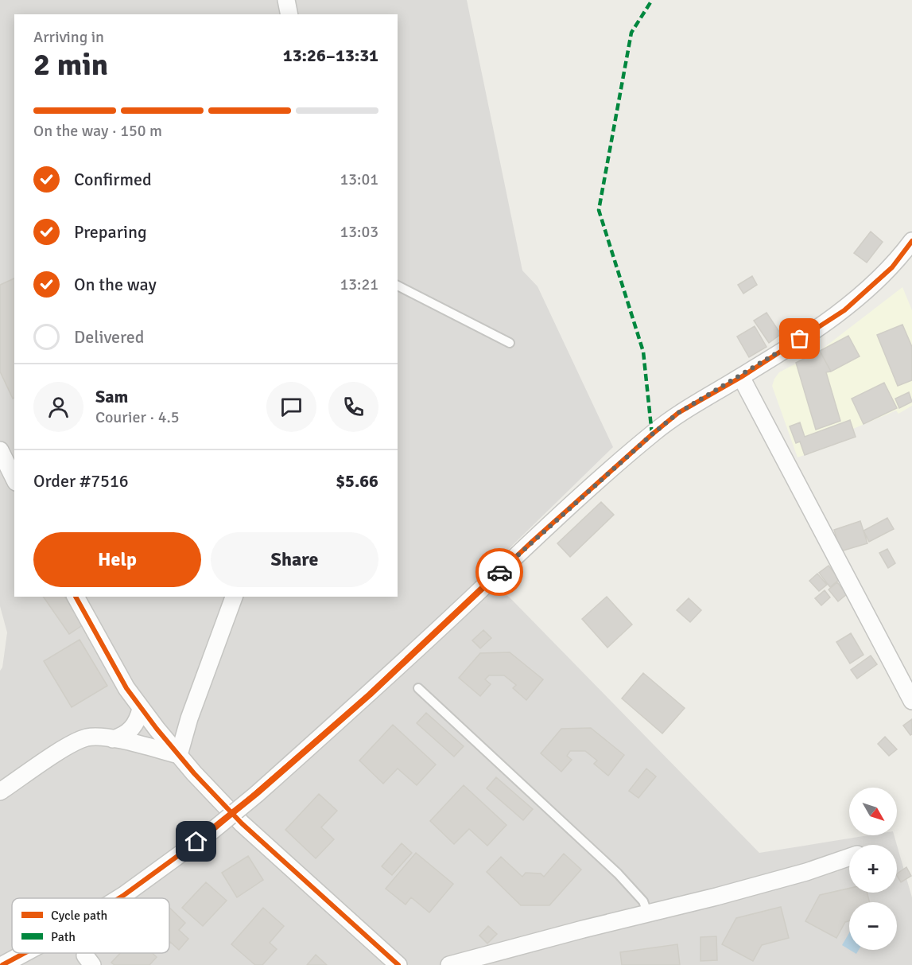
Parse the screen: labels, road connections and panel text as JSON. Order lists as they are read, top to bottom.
{
  "legend": ["Cycle path", "Path"],
  "north": "bottom right",
  "page": {
    "heading": ["2 min", "Arriving in", "13:26–13:31"],
    "panel": [
      "Sam",
      "Courier · 4.5",
      "Order #7516",
      "$5.66"
    ],
    "bar": "On the way · 150 m",
    "list": [
      ["Confirmed", "13:01"],
      ["Preparing", "13:03"],
      ["On the way", "13:21"],
      "Delivered"
    ],
    "buttons": ["Help", "Share"],
    "map_buttons": ["+", "−"]
  }
}
